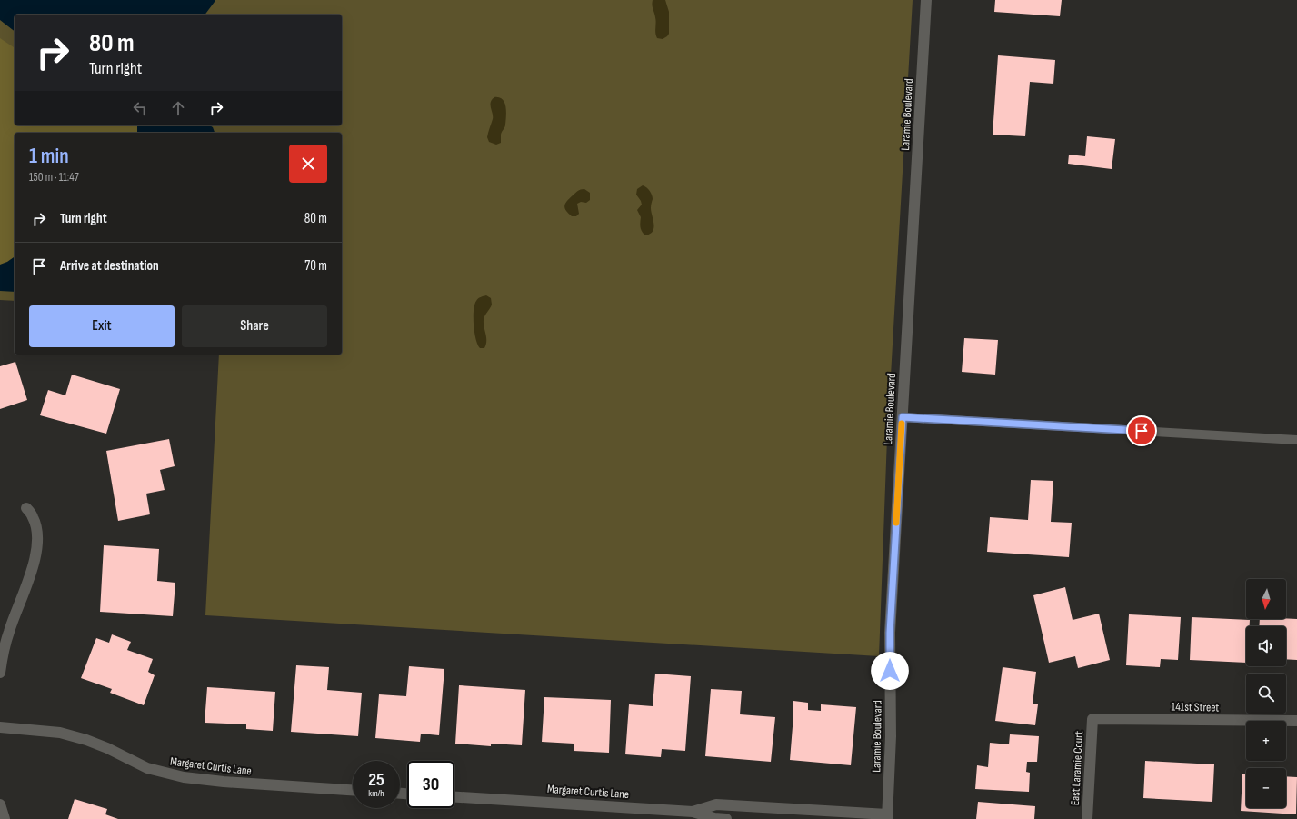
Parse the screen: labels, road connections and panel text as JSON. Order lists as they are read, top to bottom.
{
  "streets": {
    "street": [
      "Laramie Boulevard",
      "141st Street",
      "Margaret Curtis Lane",
      "East Laramie Court"
    ]
  },
  "crossings": [
    ["141st Street", "East Laramie Court"]
  ],
  "north": "bottom",
  "page": {
    "turn": ["80 m", "Turn right"],
    "heading": ["1 min", "150 m · 11:47"],
    "list": [
      {
        "name": "Turn right",
        "value": "80 m"
      },
      {
        "name": "Arrive at destination",
        "value": "70 m"
      }
    ],
    "buttons": ["Exit", "Share"],
    "map_buttons": ["+", "−"],
    "speed": "25 km/h",
    "limit": "30"
  }
}
